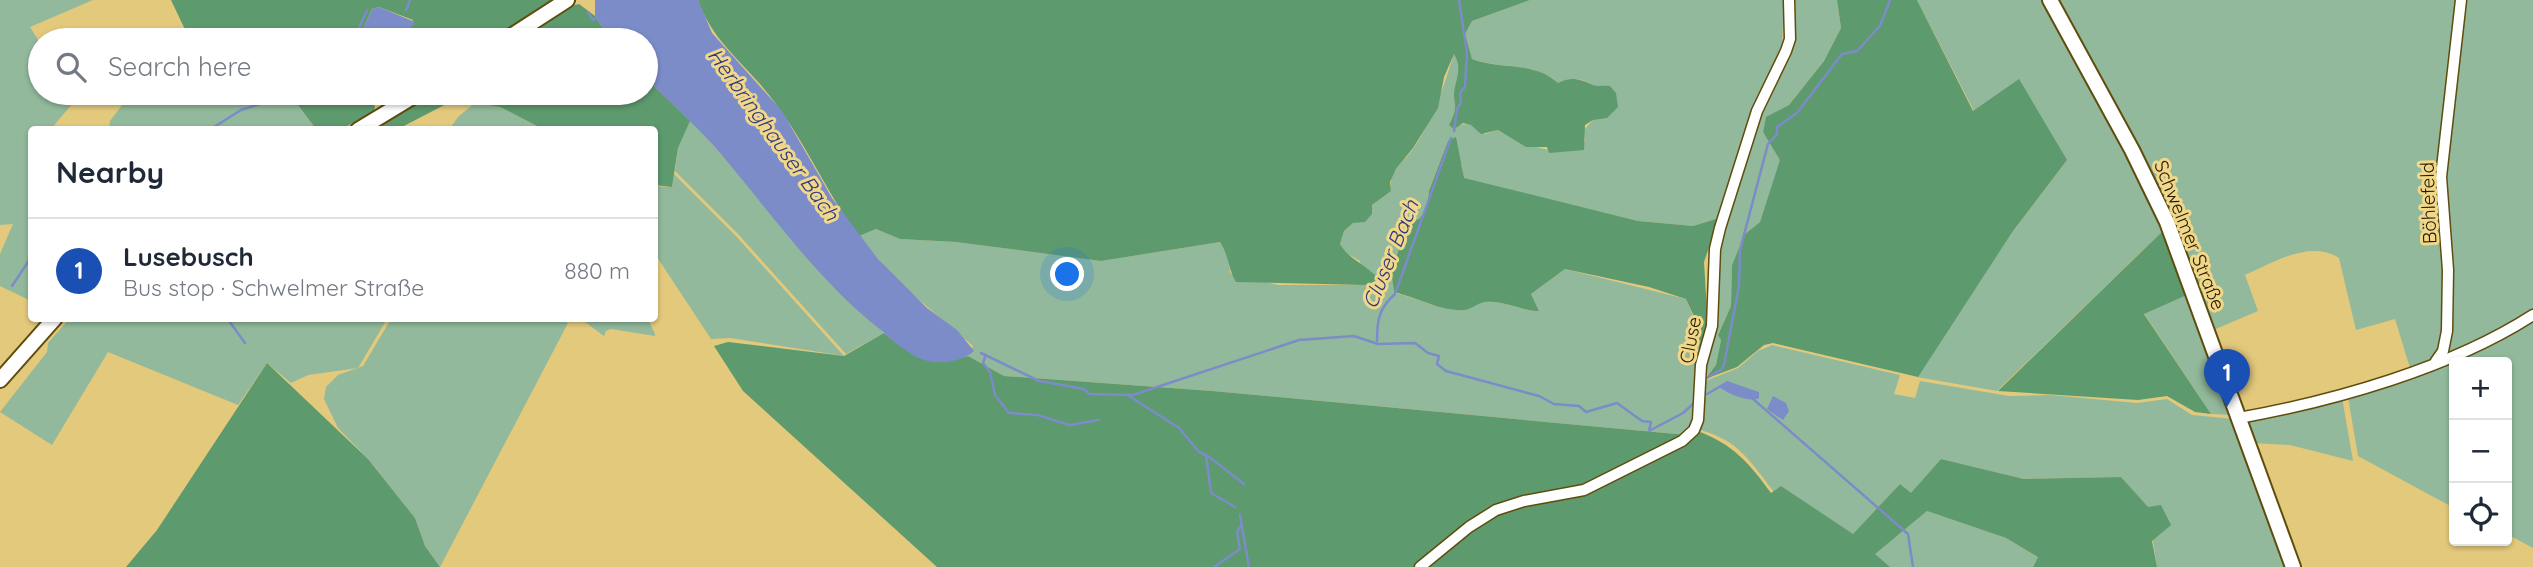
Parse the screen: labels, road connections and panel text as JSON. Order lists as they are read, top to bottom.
{
  "streets": {
    "main road": ["Schwelmer Straße"],
    "street": ["Böhlefeld", "Cluse"]
  },
  "water": ["Herbringhauser Bach", "Cluser Bach"],
  "page": {
    "search": "Search here",
    "heading": "Nearby",
    "list": [
      {
        "mark": "1",
        "name": "Lusebusch",
        "note": "Bus stop · Schwelmer Straße",
        "value": "880 m"
      }
    ],
    "pins": "1",
    "map_buttons": ["+", "−"]
  }
}
